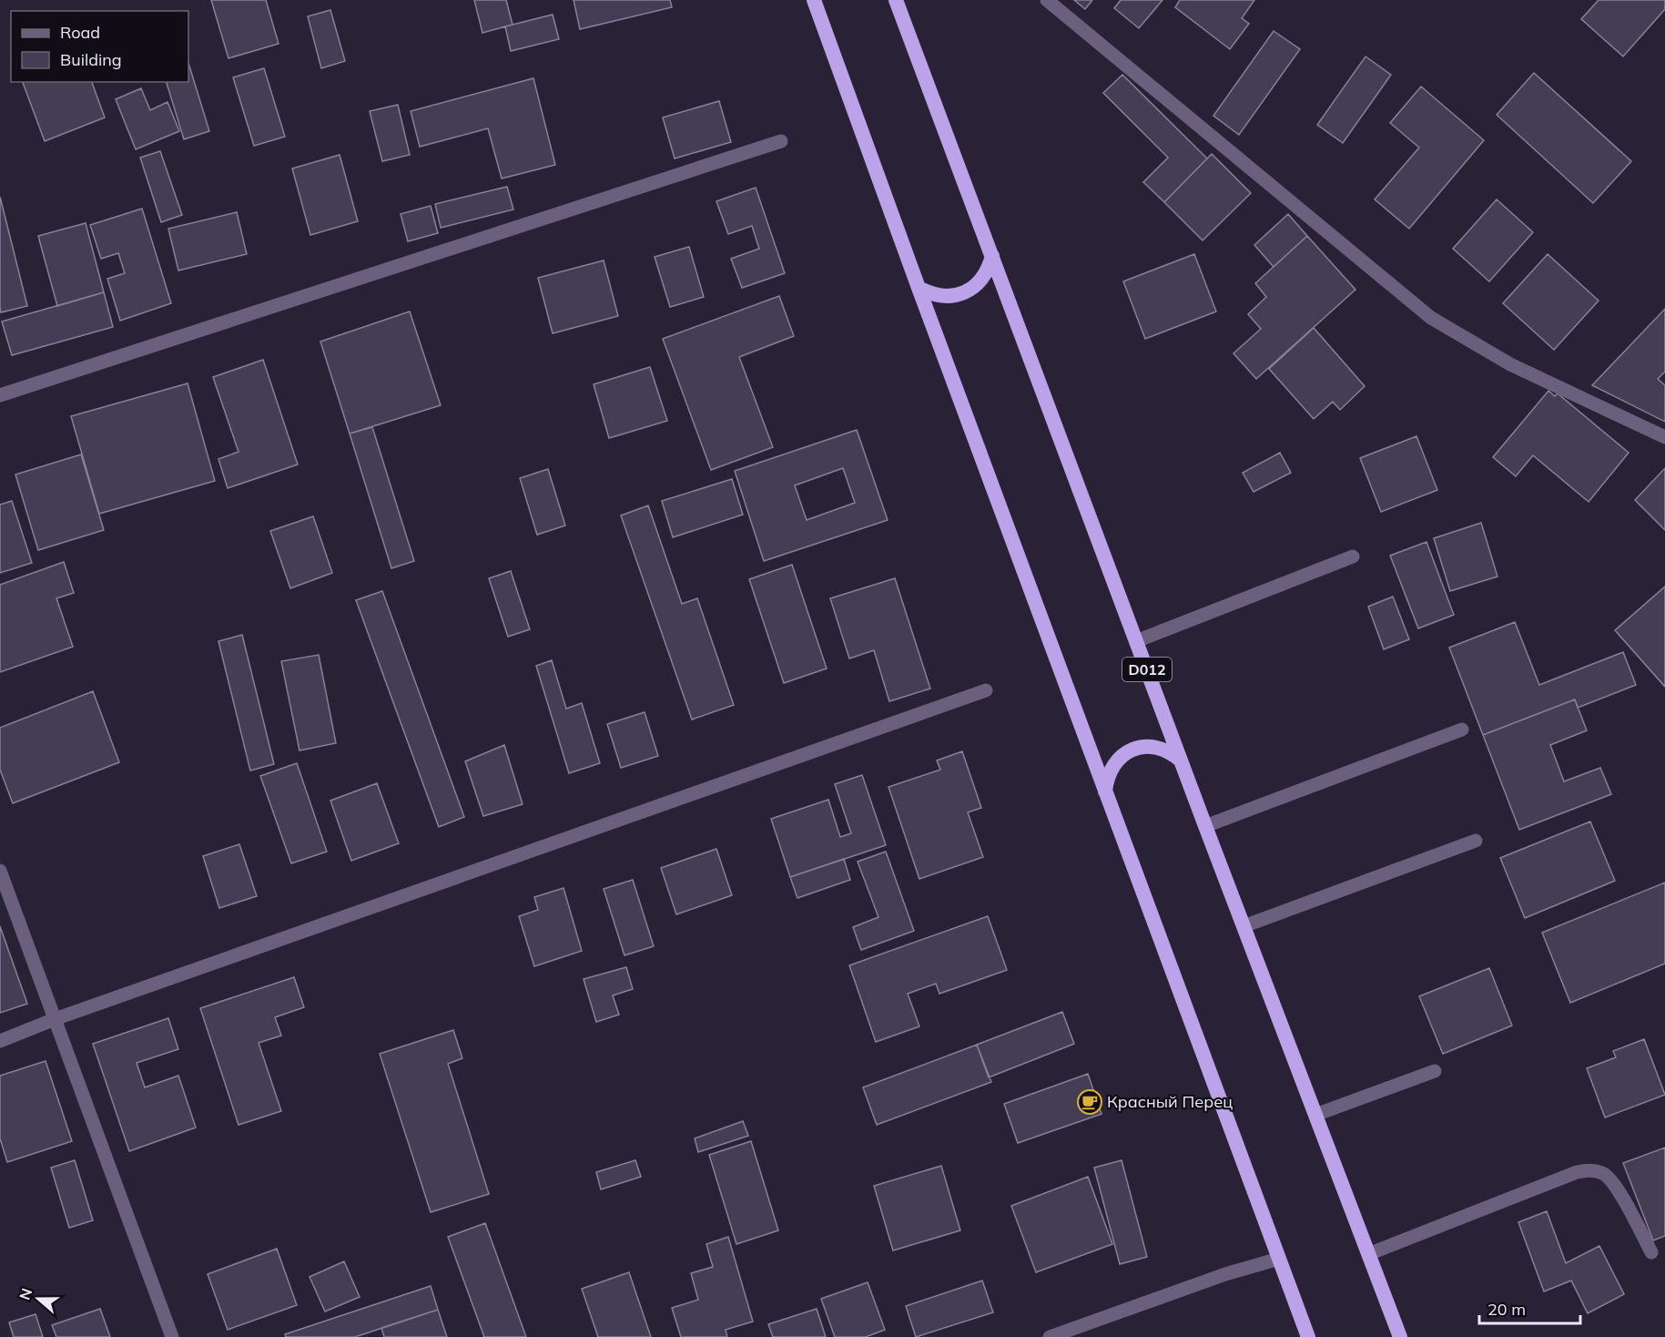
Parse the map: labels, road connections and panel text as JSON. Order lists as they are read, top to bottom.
{
  "streets": {
    "highway": ["D012"]
  },
  "places": {
    "cafe": ["Красный Перец"]
  },
  "legend": ["Road", "Building"],
  "scale_bar": "20 m",
  "north": "left"
}
